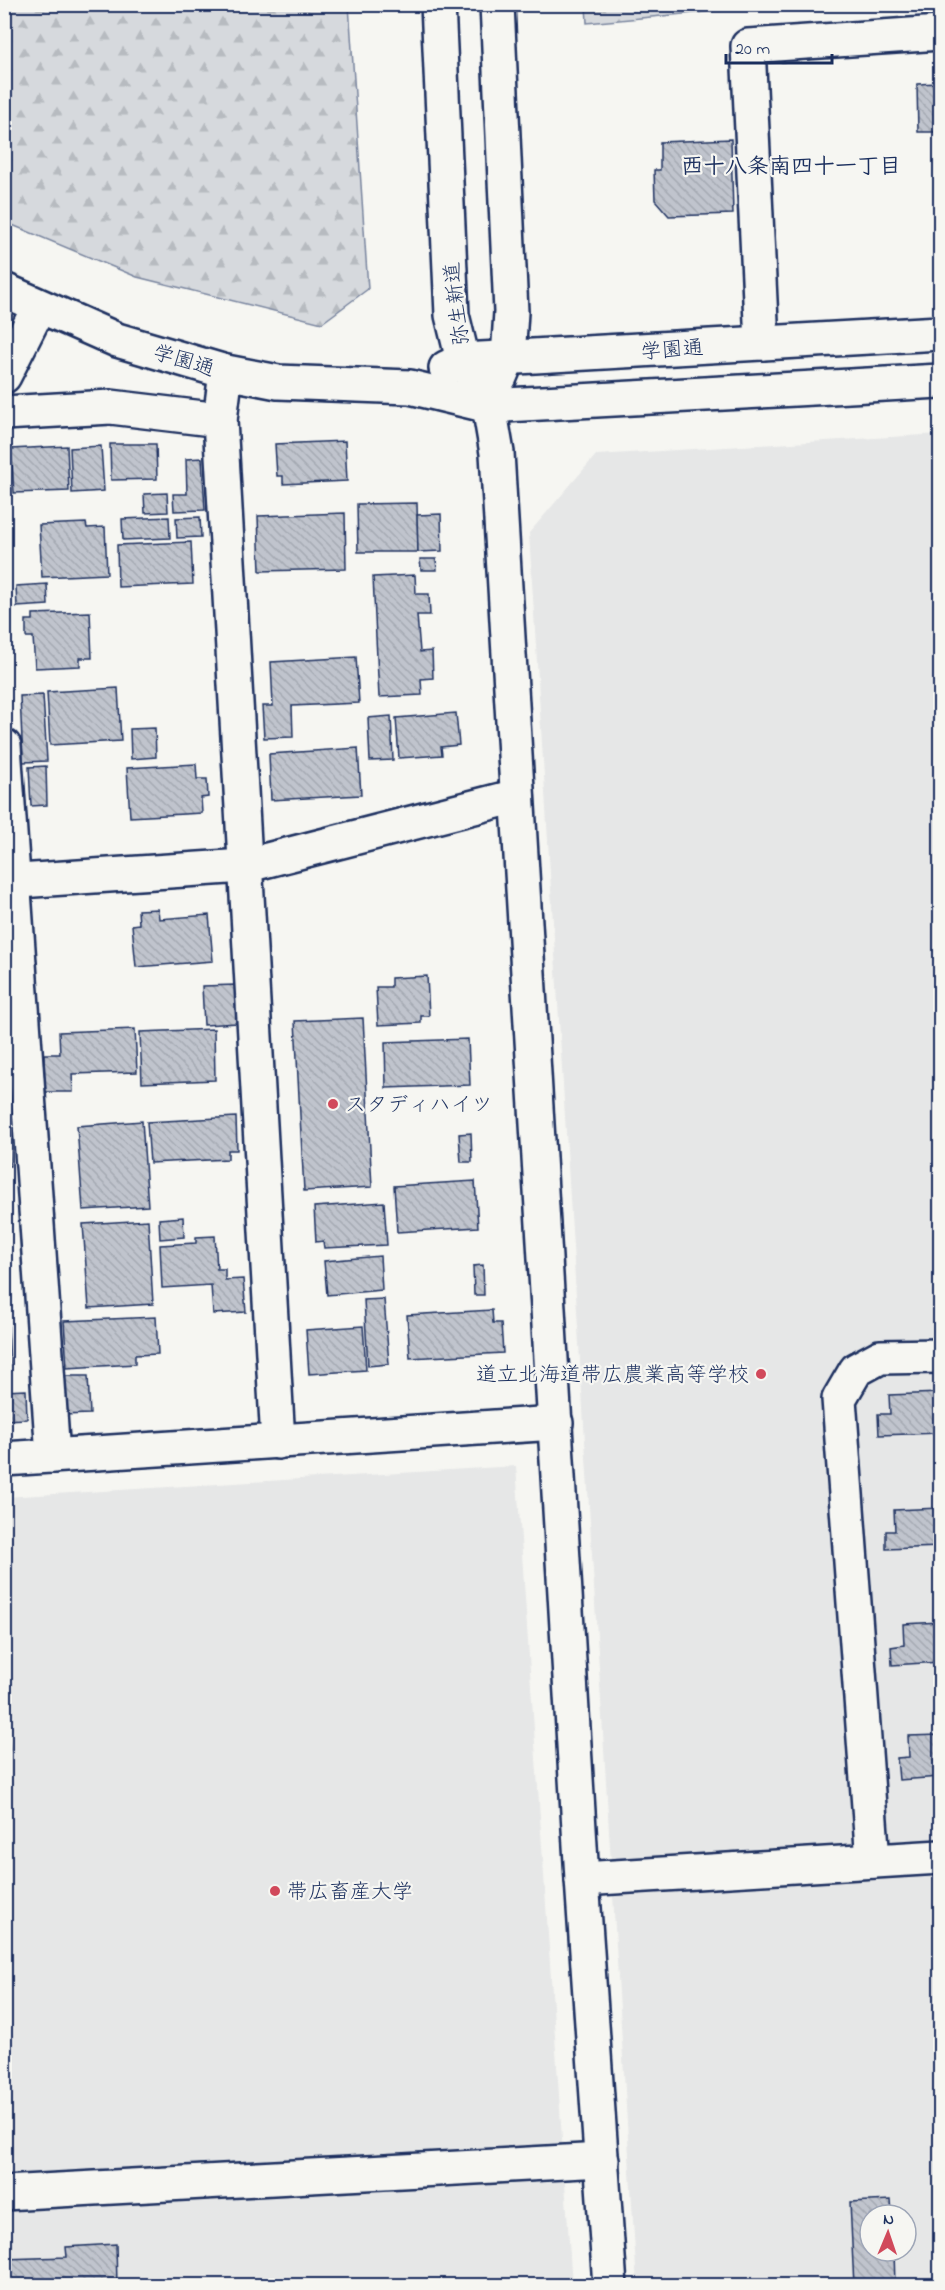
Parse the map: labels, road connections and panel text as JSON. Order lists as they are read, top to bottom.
{
  "streets": {
    "street": ["弥生新道", "学園通"]
  },
  "crossings": [
    ["弥生新道", "学園通"]
  ],
  "districts": ["西十八条南四十一丁目"],
  "places": ["スタディハイツ", "道立北海道帯広農業高等学校", "帯広畜産大学"],
  "scale_bar": "20 m",
  "north": "top"
}
